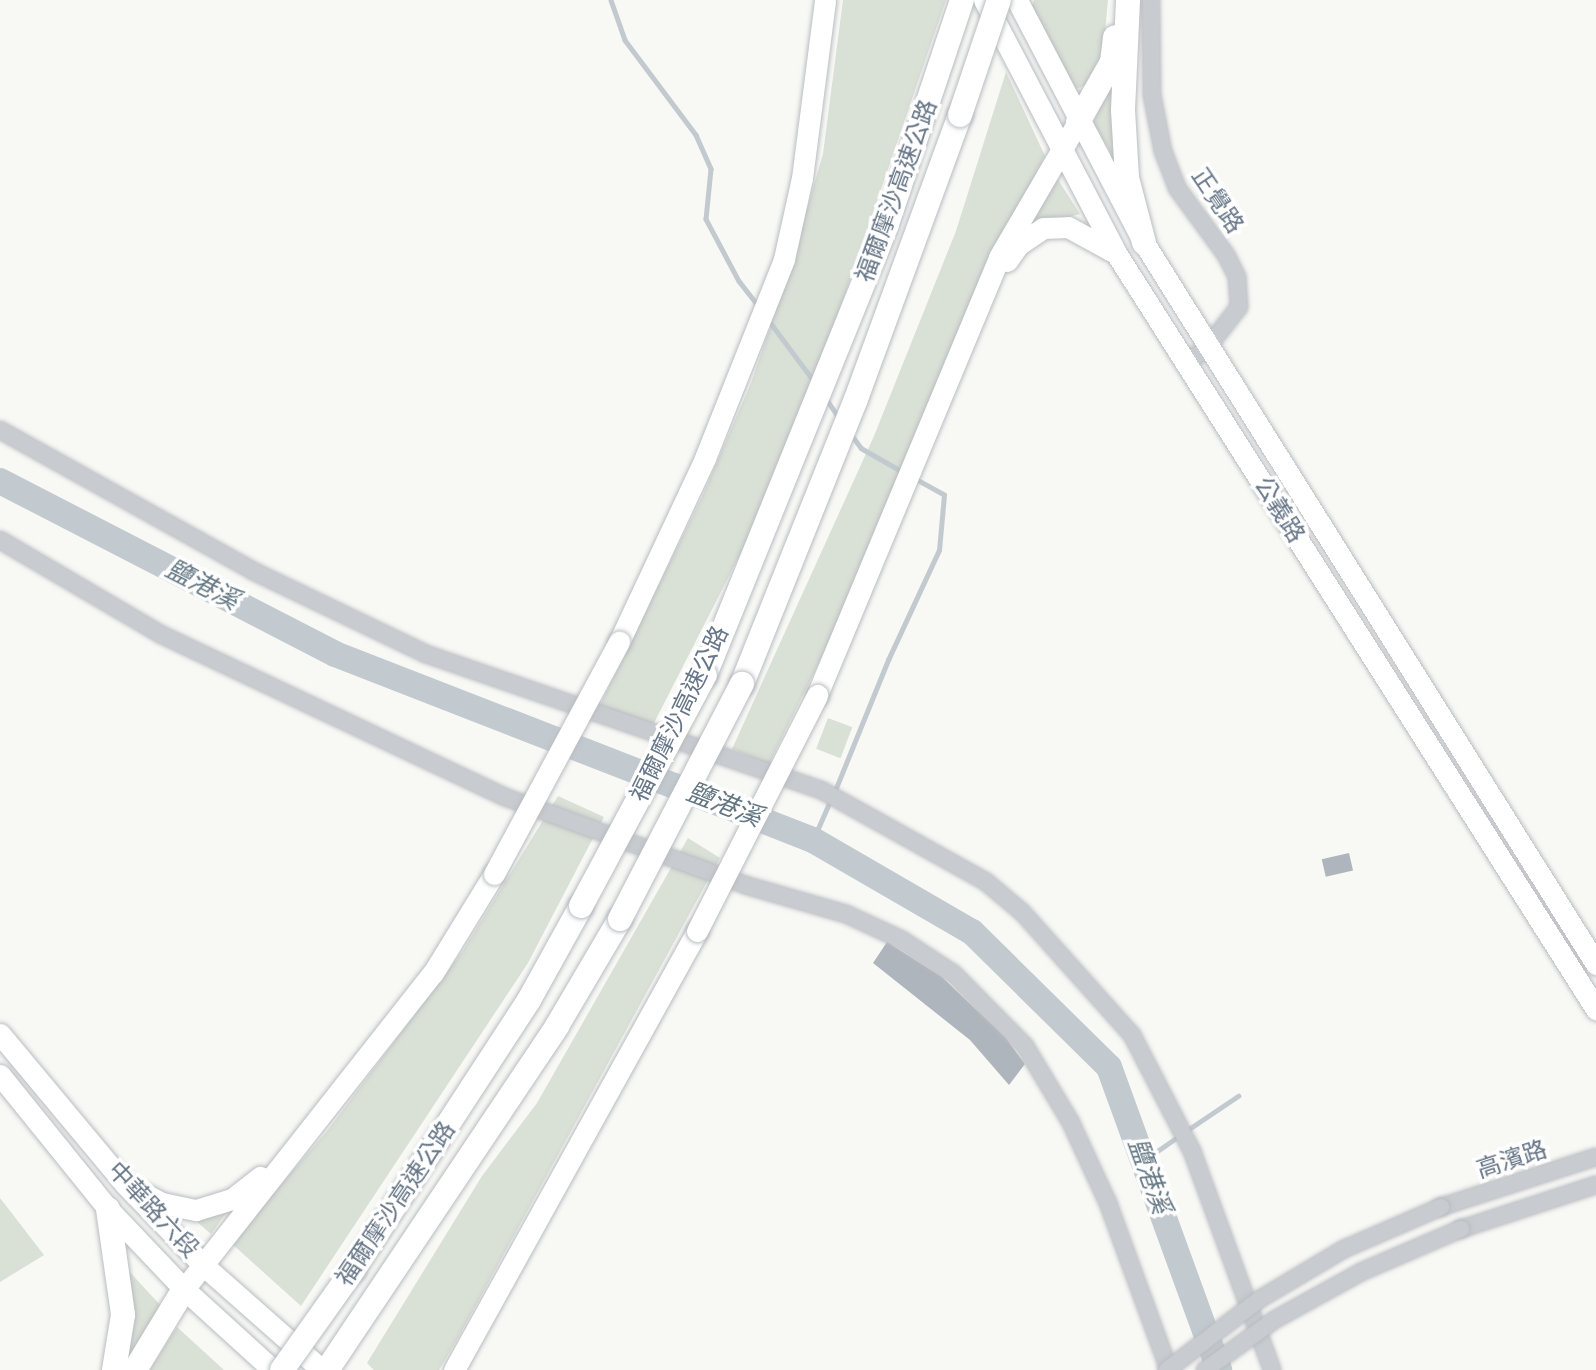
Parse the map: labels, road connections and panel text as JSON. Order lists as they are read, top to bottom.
{
  "streets": {
    "highway": ["福爾摩沙高速公路"],
    "main road": ["公義路", "中華路六段"],
    "street": ["正覺路", "高濱路"]
  },
  "crossings": [
    ["福爾摩沙高速公路", "中華路六段"],
    ["正覺路", "公義路"]
  ],
  "water": ["鹽港溪"]
}
